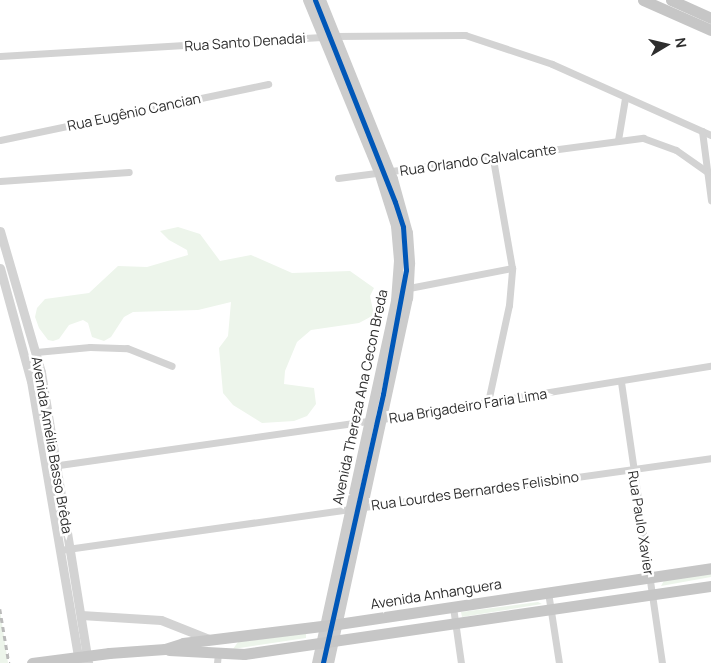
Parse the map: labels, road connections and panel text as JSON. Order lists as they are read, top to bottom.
{
  "streets": {
    "main road": ["Avenida Thereza Ana Cecon Breda", "Avenida Anhanguera"],
    "street": [
      "Rua Santo Denadai",
      "Rua Eugênio Cancian",
      "Rua Orlando Calvalcante",
      "Rua Brigadeiro Faria Lima",
      "Avenida Amélia Basso Brêda",
      "Rua Lourdes Bernardes Felisbino",
      "Rua Paulo Xavier"
    ]
  },
  "crossings": [
    ["Rua Santo Denadai", "Avenida Thereza Ana Cecon Breda"],
    ["Rua Orlando Calvalcante", "Avenida Thereza Ana Cecon Breda"],
    ["Avenida Thereza Ana Cecon Breda", "Rua Brigadeiro Faria Lima"],
    ["Avenida Thereza Ana Cecon Breda", "Rua Lourdes Bernardes Felisbino"],
    ["Avenida Thereza Ana Cecon Breda", "Avenida Anhanguera"],
    ["Rua Brigadeiro Faria Lima", "Avenida Amélia Basso Brêda"],
    ["Rua Brigadeiro Faria Lima", "Rua Paulo Xavier"],
    ["Avenida Amélia Basso Brêda", "Rua Lourdes Bernardes Felisbino"],
    ["Rua Lourdes Bernardes Felisbino", "Rua Paulo Xavier"],
    ["Rua Paulo Xavier", "Avenida Anhanguera"]
  ],
  "north": "right"
}
